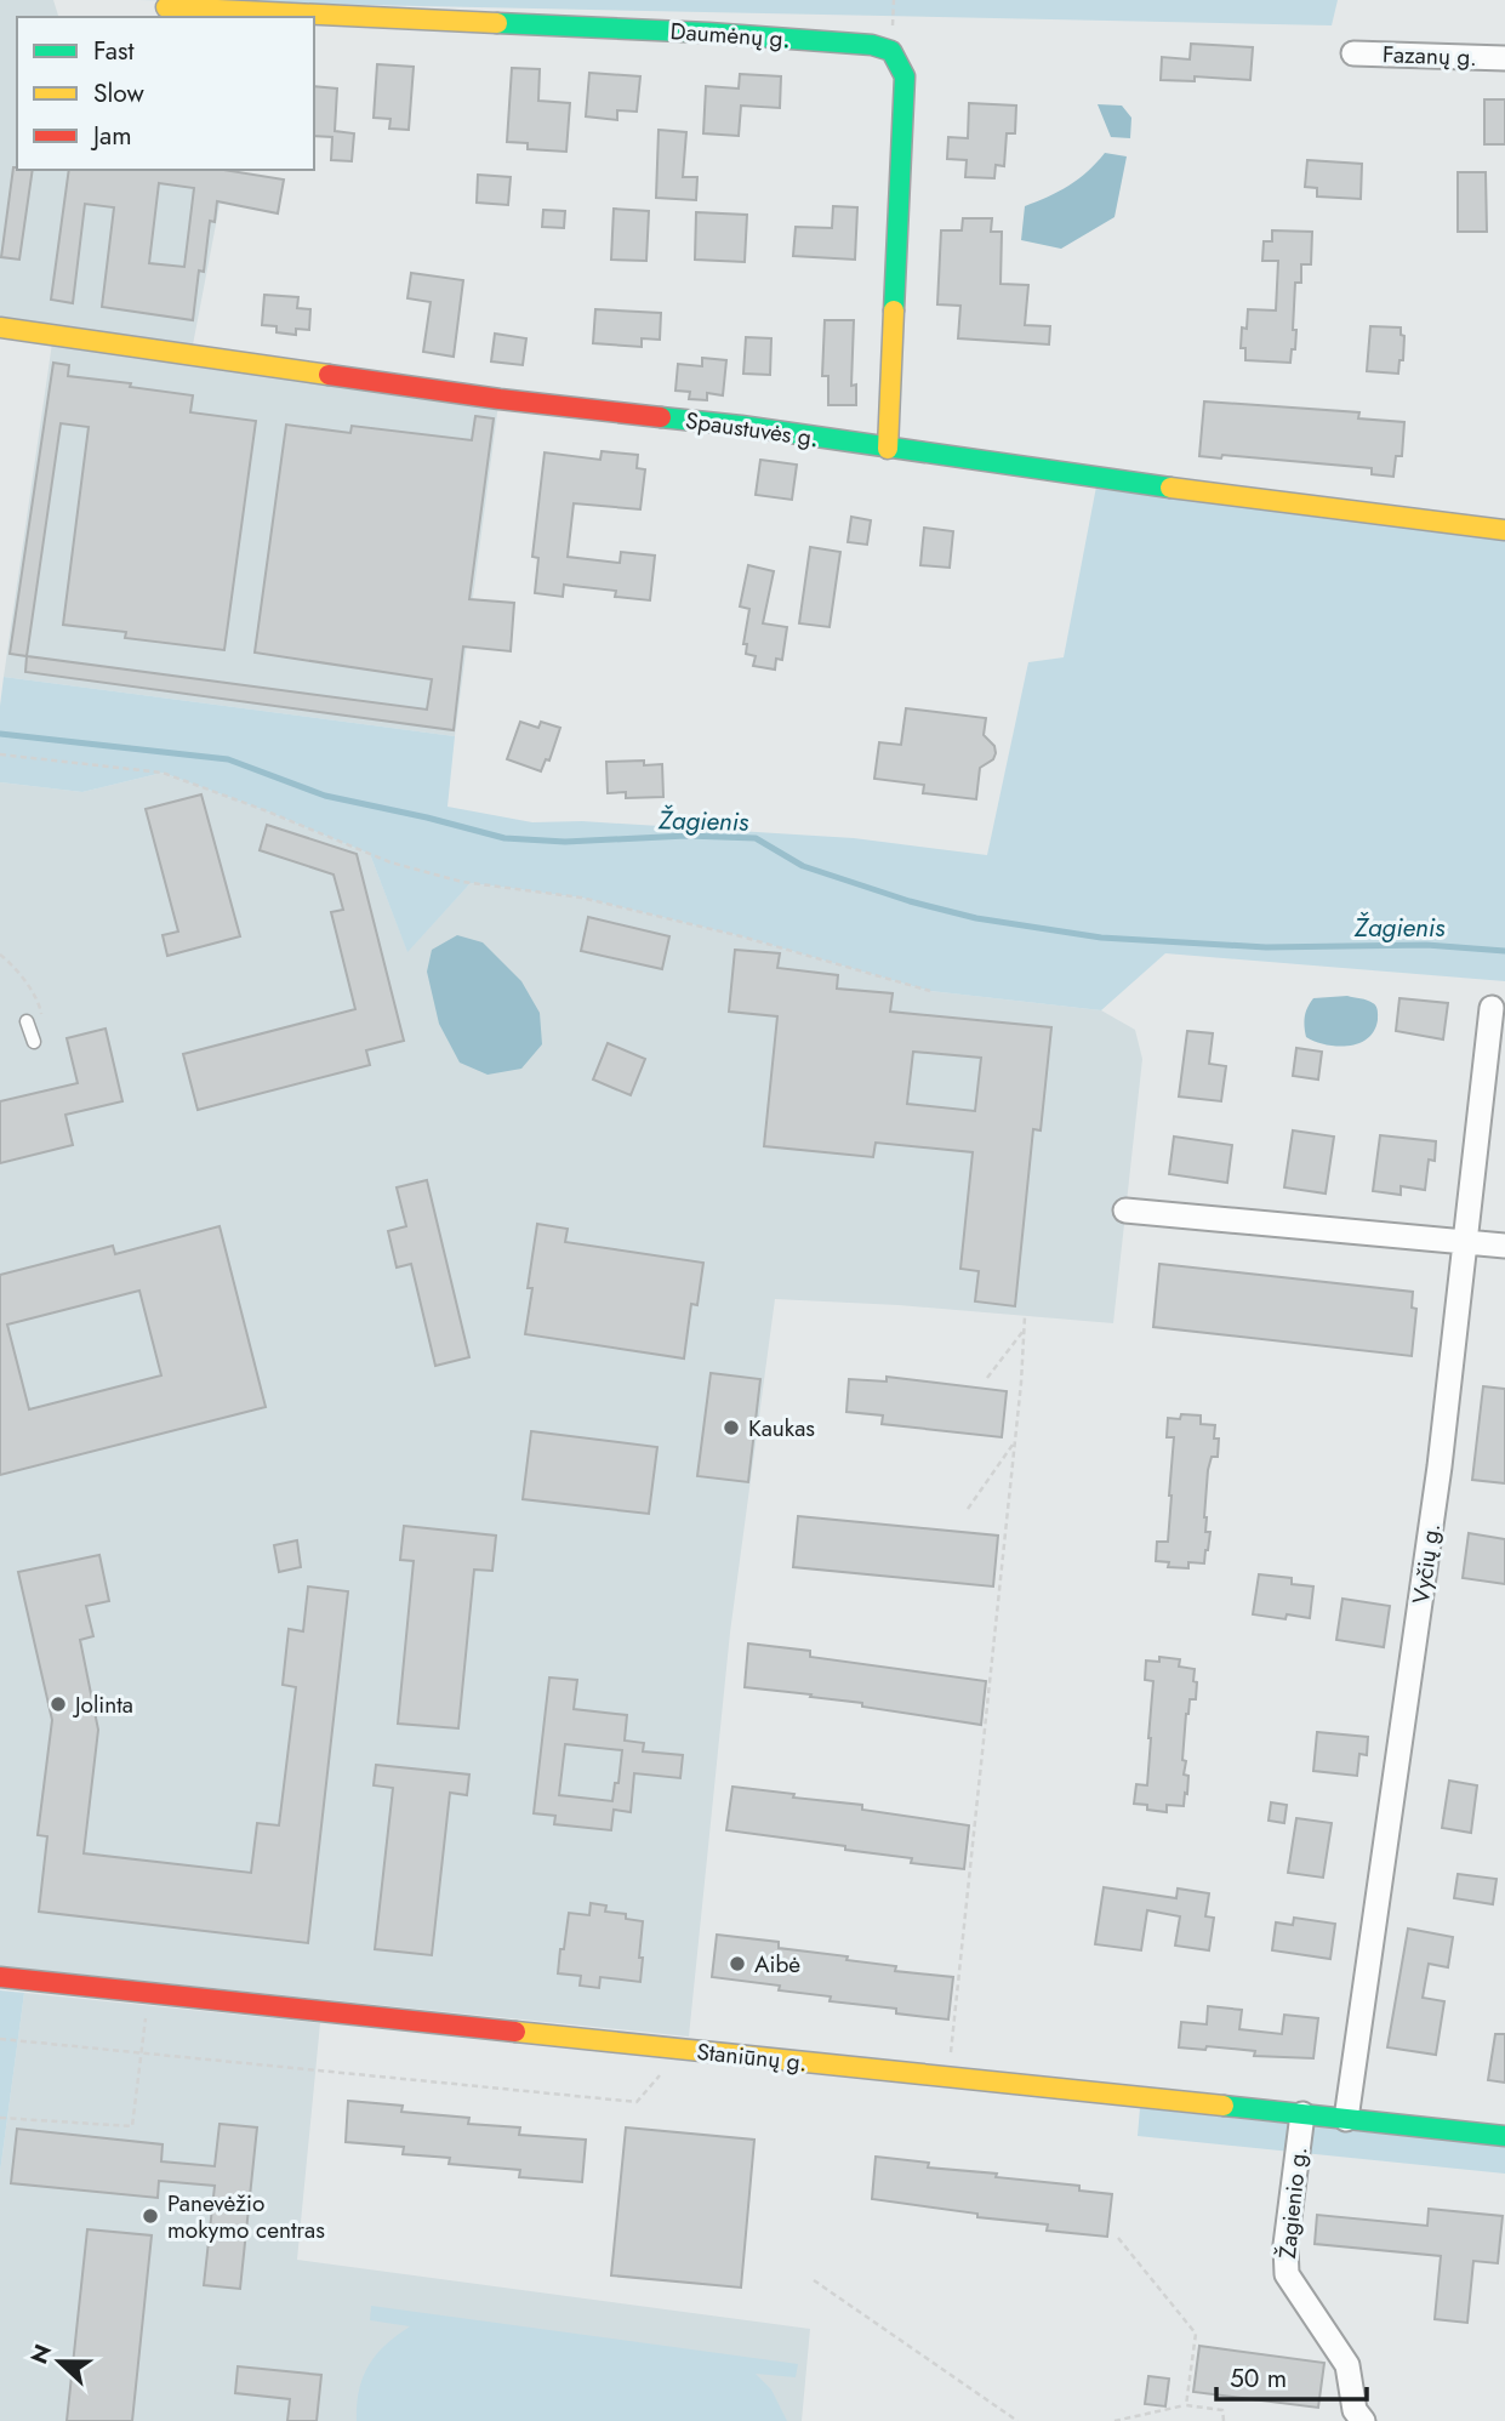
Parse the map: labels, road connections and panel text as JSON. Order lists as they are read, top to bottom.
{
  "streets": {
    "street": [
      "Daumėnų g.",
      "Fazanų g.",
      "Spaustuvės g.",
      "Vyčių g.",
      "Staniūnų g.",
      "Žagienio g."
    ]
  },
  "crossings": [
    ["Daumėnų g.", "Spaustuvės g."],
    ["Vyčių g.", "Staniūnų g."],
    ["Staniūnų g.", "Žagienio g."]
  ],
  "water": ["Žagienis"],
  "places": [
    "Kaukas",
    "Jolinta",
    "Aibė",
    "Panevėžio mokymo centras"
  ],
  "legend": ["Fast", "Slow", "Jam"],
  "scale_bar": "50 m",
  "north": "left"
}
